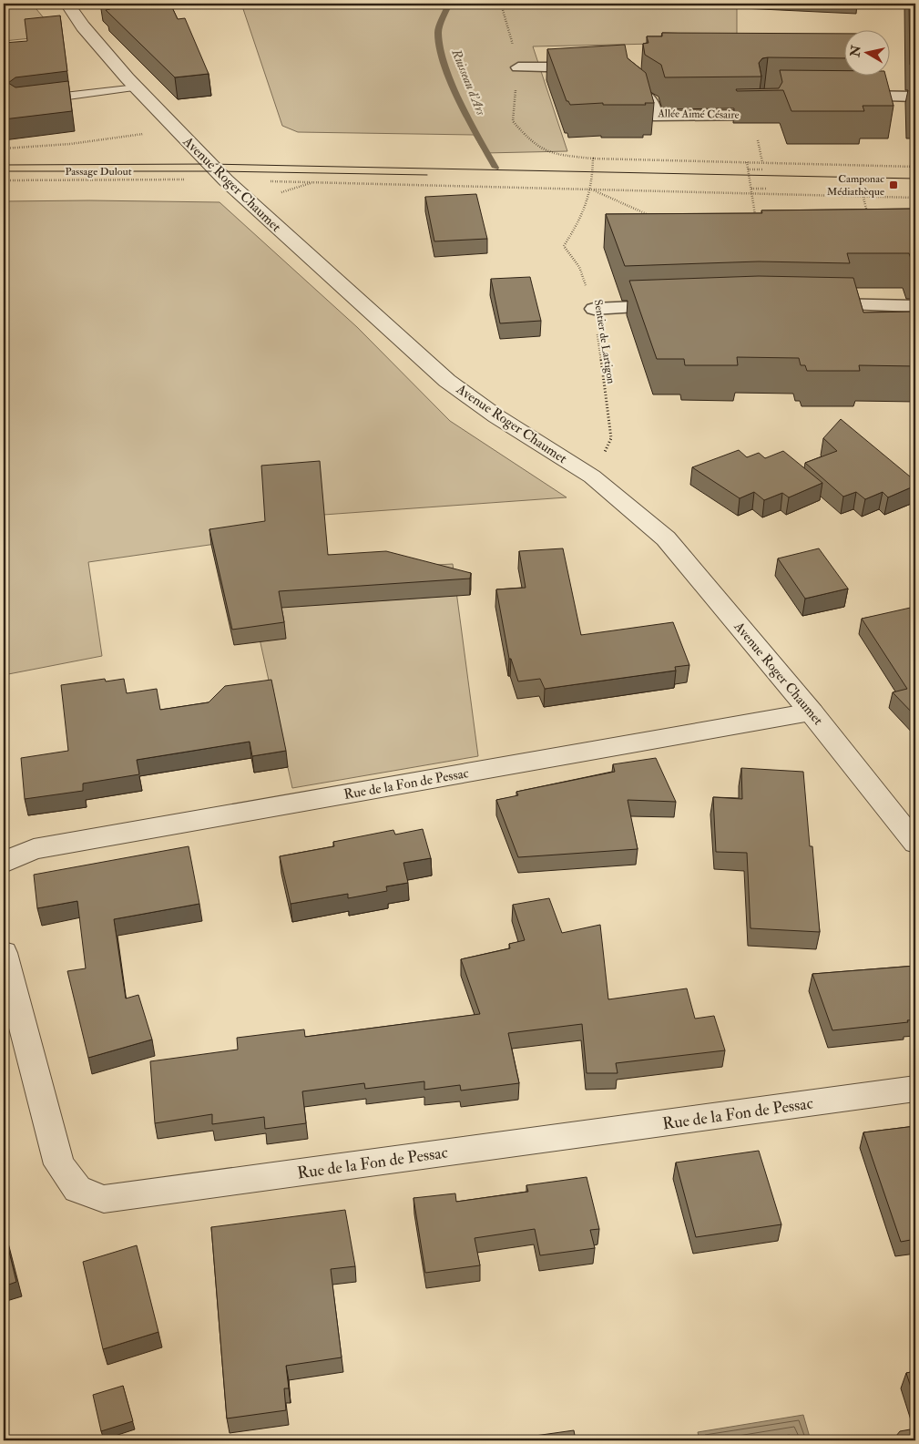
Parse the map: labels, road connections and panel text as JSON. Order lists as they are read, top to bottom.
{
  "streets": {
    "street": ["Allée Aimé Césaire", "Avenue Roger Chaumet", "Rue de la Fon de Pessac"],
    "path": ["Passage Dulout", "Sentier de Lartigon"]
  },
  "crossings": [
    ["Avenue Roger Chaumet", "Sentier de Lartigon"],
    ["Avenue Roger Chaumet", "Rue de la Fon de Pessac"]
  ],
  "water": ["Ruisseau d'Ars"],
  "places": {
    "transit": ["Camponac Médiathèque"]
  },
  "north": "left"
}
